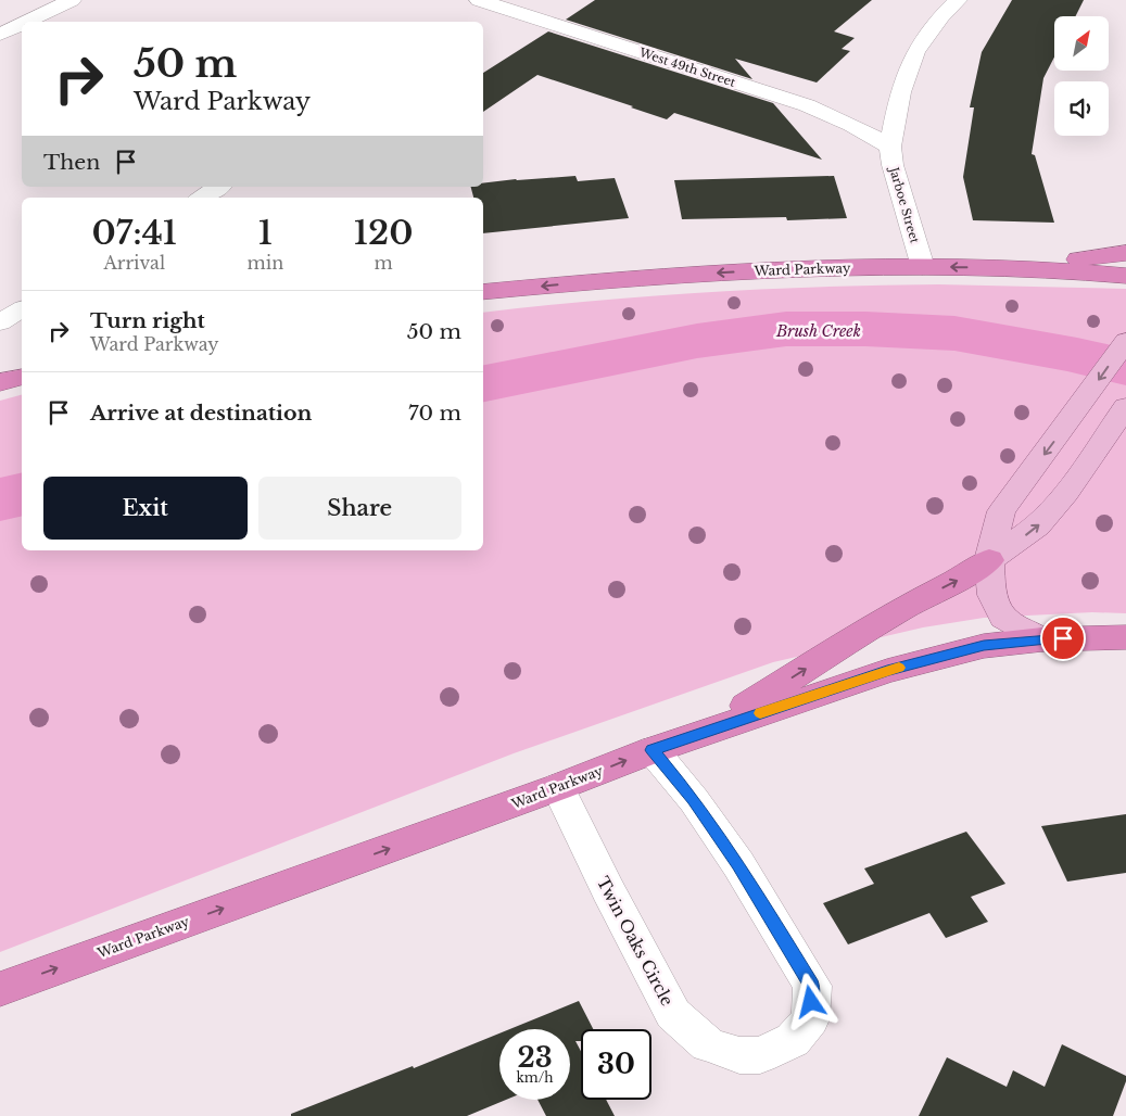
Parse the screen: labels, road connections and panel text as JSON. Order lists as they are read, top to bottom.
{
  "streets": {
    "highway": ["Ward Parkway"],
    "street": ["West 49th Street", "Jarboe Street", "Twin Oaks Circle"]
  },
  "crossings": [
    ["West 49th Street", "Jarboe Street"],
    ["Jarboe Street", "Ward Parkway"],
    ["Ward Parkway", "Twin Oaks Circle"]
  ],
  "water": ["Brush Creek"],
  "north": "top right",
  "page": {
    "turn": ["50 m", "Ward Parkway"],
    "then": "Then",
    "eta": [
      "07:41",
      "Arrival",
      "1",
      "min",
      "120",
      "m"
    ],
    "list": [
      {
        "name": "Turn right",
        "note": "Ward Parkway",
        "value": "50 m"
      },
      {
        "name": "Arrive at destination",
        "value": "70 m"
      }
    ],
    "buttons": ["Exit", "Share"],
    "speed": "23 km/h",
    "limit": "30"
  }
}
